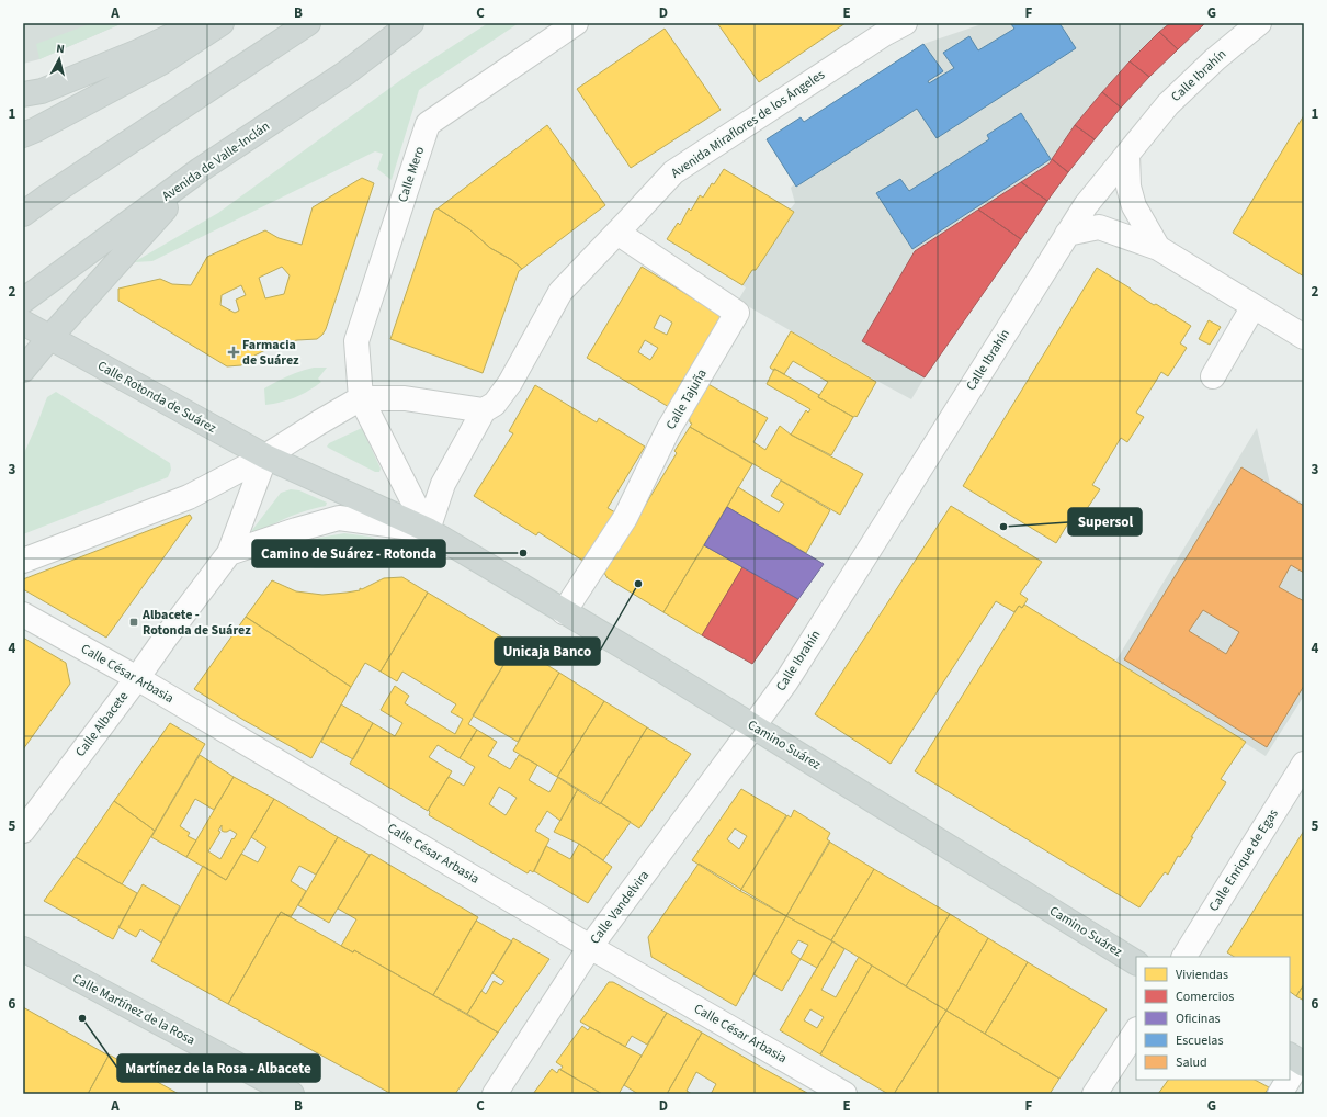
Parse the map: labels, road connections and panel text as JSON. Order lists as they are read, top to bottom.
{
  "streets": {
    "main road": [
      "Avenida de Valle-Inclán",
      "Calle Rotonda de Suárez",
      "Camino Suárez",
      "Calle Martínez de la Rosa"
    ],
    "street": [
      "Calle Ibrahín",
      "Avenida Miraflores de los Ángeles",
      "Calle Mero",
      "Calle Tajuña",
      "Calle César Arbasia",
      "Calle Albacete",
      "Calle Enrique de Egas",
      "Calle Vandelvira"
    ]
  },
  "crossings": [
    ["Calle Ibrahín", "Camino Suárez"],
    ["Calle Ibrahín", "Calle Vandelvira"],
    ["Avenida Miraflores de los Ángeles", "Calle Tajuña"],
    ["Calle Rotonda de Suárez", "Calle Albacete"],
    ["Calle Rotonda de Suárez", "Camino Suárez"],
    ["Calle Tajuña", "Camino Suárez"],
    ["Calle César Arbasia", "Calle Albacete"],
    ["Calle César Arbasia", "Calle Vandelvira"],
    ["Camino Suárez", "Calle Vandelvira"]
  ],
  "places": {
    "health": ["Farmacia de Suárez"],
    "other": [
      "Supersol",
      "Camino de Suárez - Rotonda",
      "Unicaja Banco",
      "Martínez de la Rosa - Albacete"
    ],
    "transit": ["Albacete - Rotonda de Suárez"]
  },
  "legend": [
    "Viviendas",
    "Comercios",
    "Oficinas",
    "Escuelas",
    "Salud"
  ],
  "north": "top",
  "grid": {
    "columns": [
      "A",
      "B",
      "C",
      "D",
      "E",
      "F",
      "G"
    ],
    "rows": [
      "1",
      "2",
      "3",
      "4",
      "5",
      "6"
    ]
  }
}
